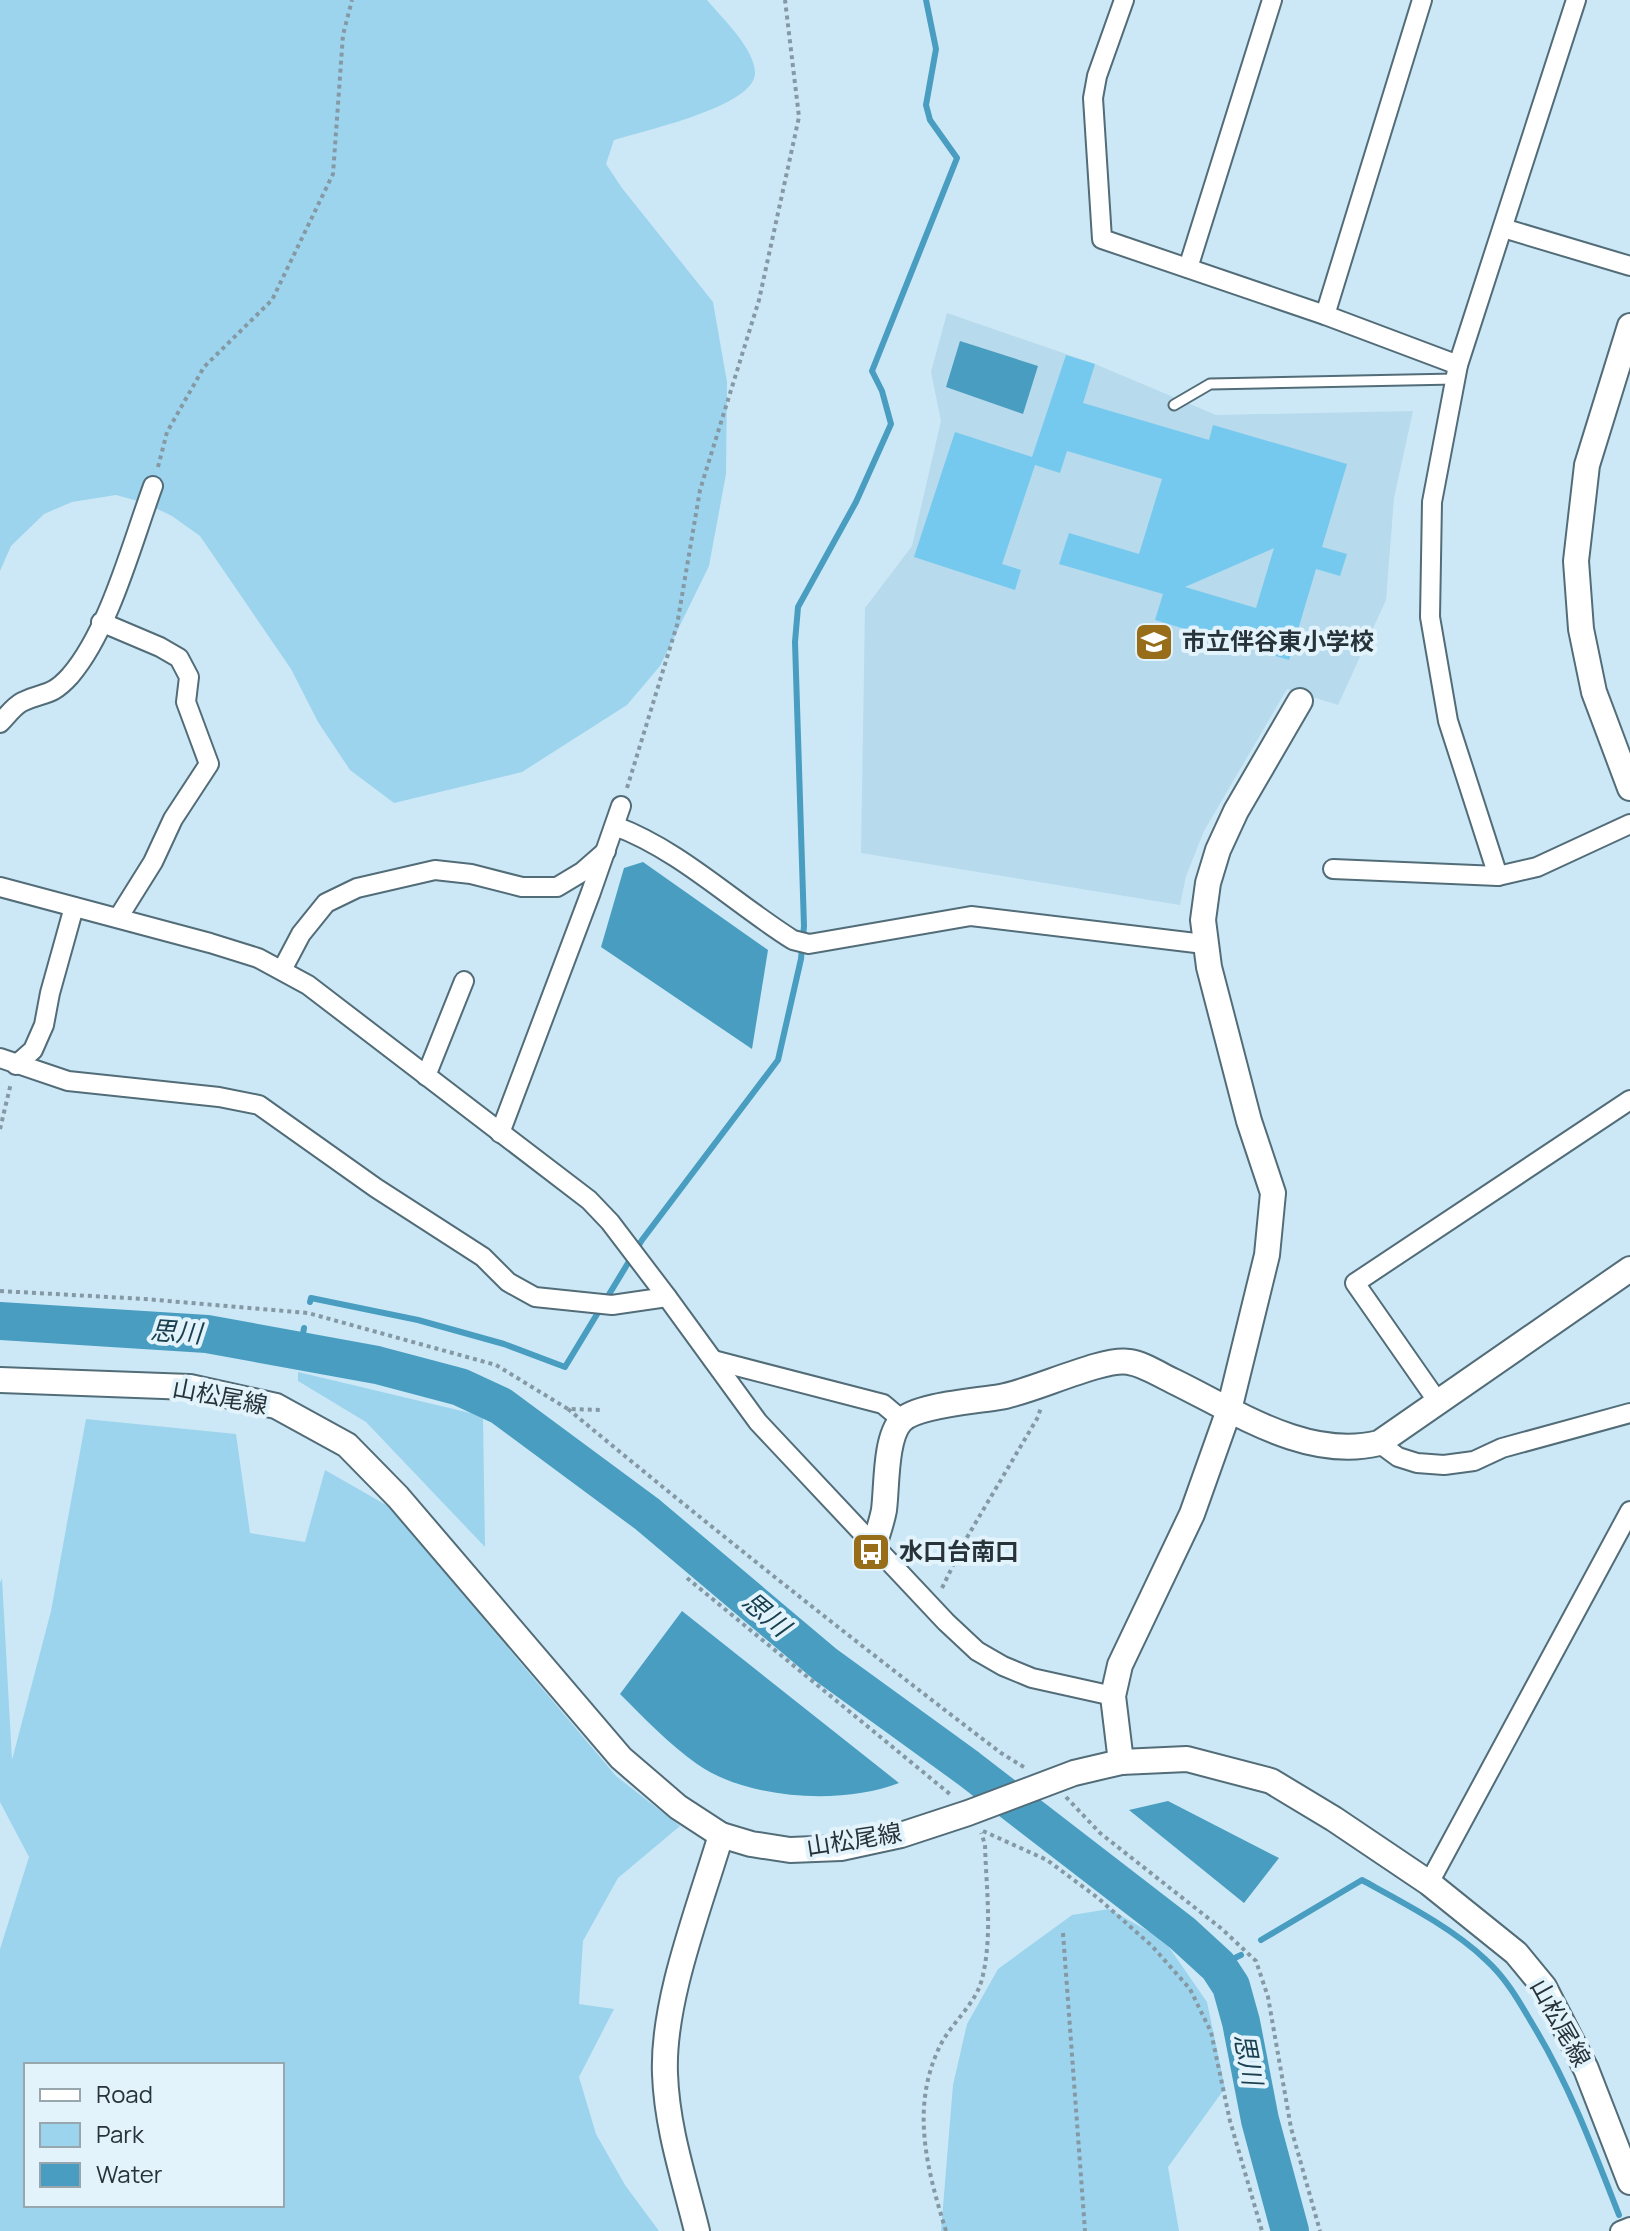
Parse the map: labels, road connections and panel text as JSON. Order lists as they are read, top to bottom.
{
  "streets": {
    "street": ["山松尾線"]
  },
  "water": ["思川"],
  "places": {
    "school or university": ["市立伴谷東小学校"],
    "bus stop": ["水口台南口"]
  },
  "legend": ["Road", "Park", "Water"]
}
